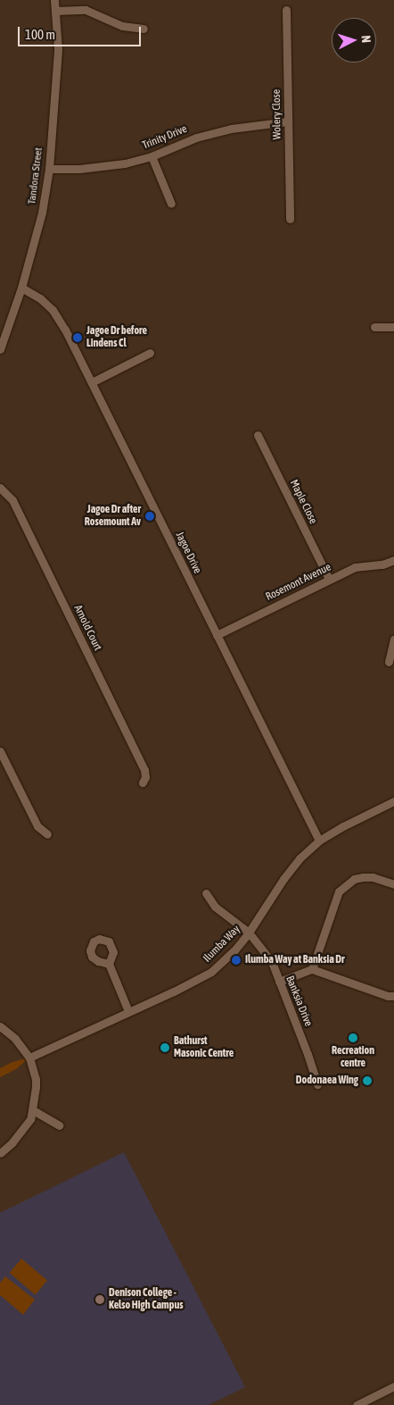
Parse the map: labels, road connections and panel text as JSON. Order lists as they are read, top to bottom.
{
  "streets": {
    "street": [
      "Wolery Close",
      "Trinity Drive",
      "Tandora Street",
      "Maple Close",
      "Jagoe Drive",
      "Rosemont Avenue",
      "Arnold Court",
      "Ilumba Way",
      "Banksia Drive"
    ]
  },
  "crossings": [
    ["Wolery Close", "Trinity Drive"],
    ["Trinity Drive", "Tandora Street"],
    ["Tandora Street", "Jagoe Drive"],
    ["Maple Close", "Rosemont Avenue"],
    ["Jagoe Drive", "Rosemont Avenue"],
    ["Jagoe Drive", "Ilumba Way"],
    ["Ilumba Way", "Banksia Drive"]
  ],
  "places": [
    "Jagoe Dr before Lindens Cl",
    "Jagoe Dr after Rosemount Av",
    "Ilumba Way at Banksia Dr",
    "Recreation centre",
    "Bathurst Masonic Centre",
    "Dodonaea Wing",
    "Denison College - Kelso High Campus"
  ],
  "scale_bar": "100 m",
  "north": "right"
}
